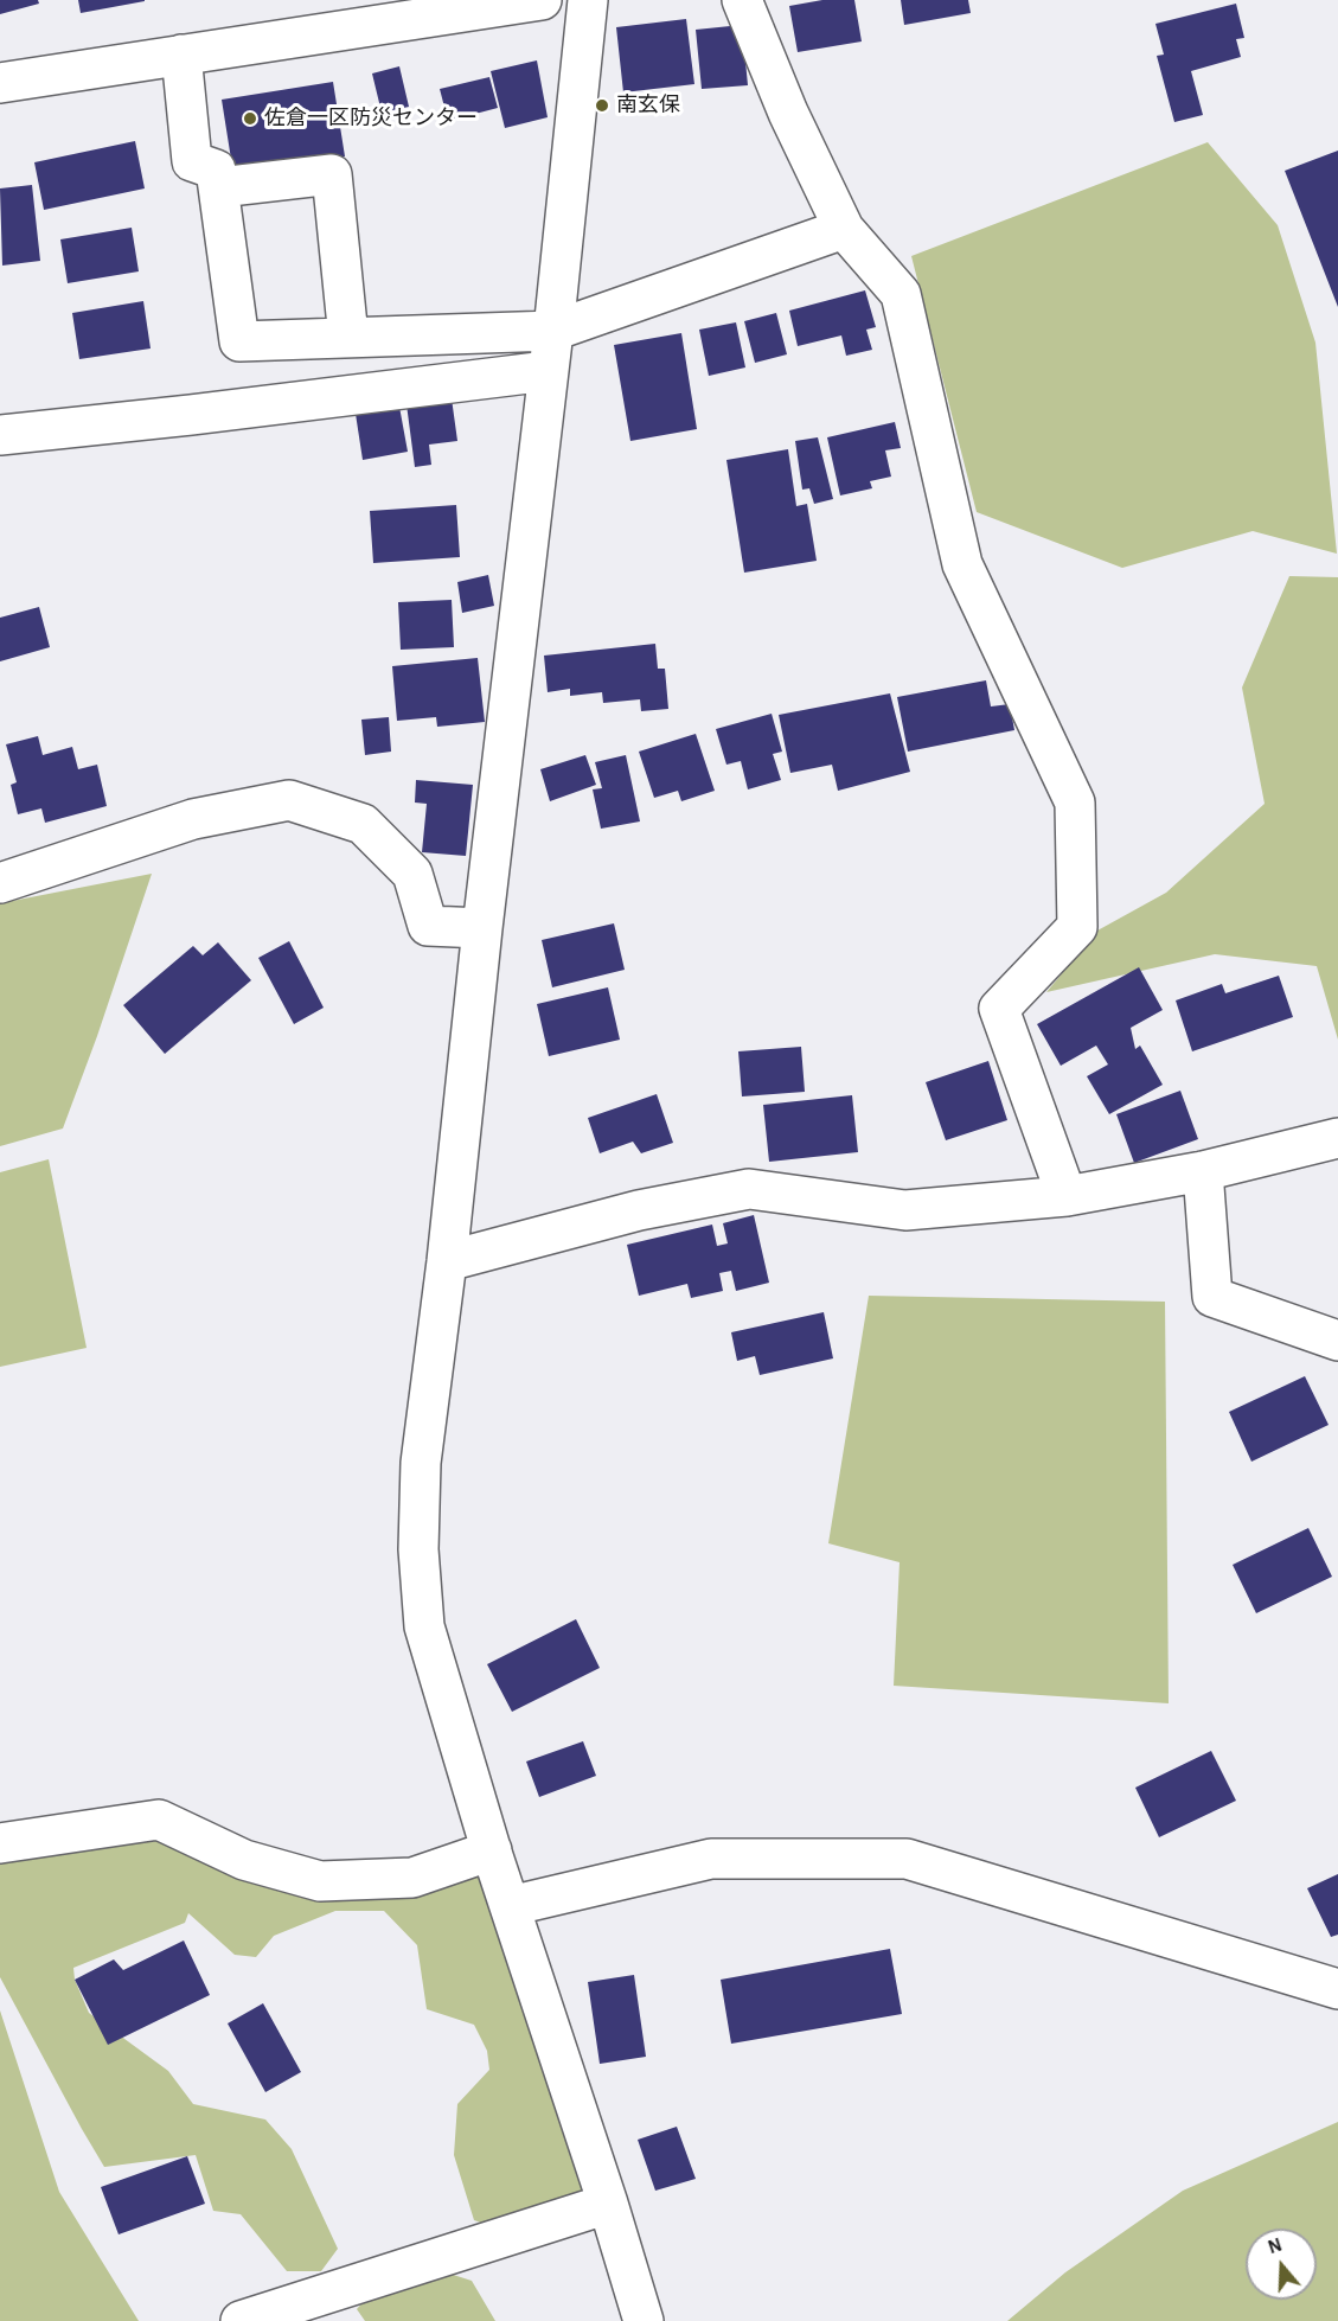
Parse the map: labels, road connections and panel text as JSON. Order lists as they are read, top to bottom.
{
  "places": ["南玄保", "佐倉一区防災センター"],
  "north": "top"
}
